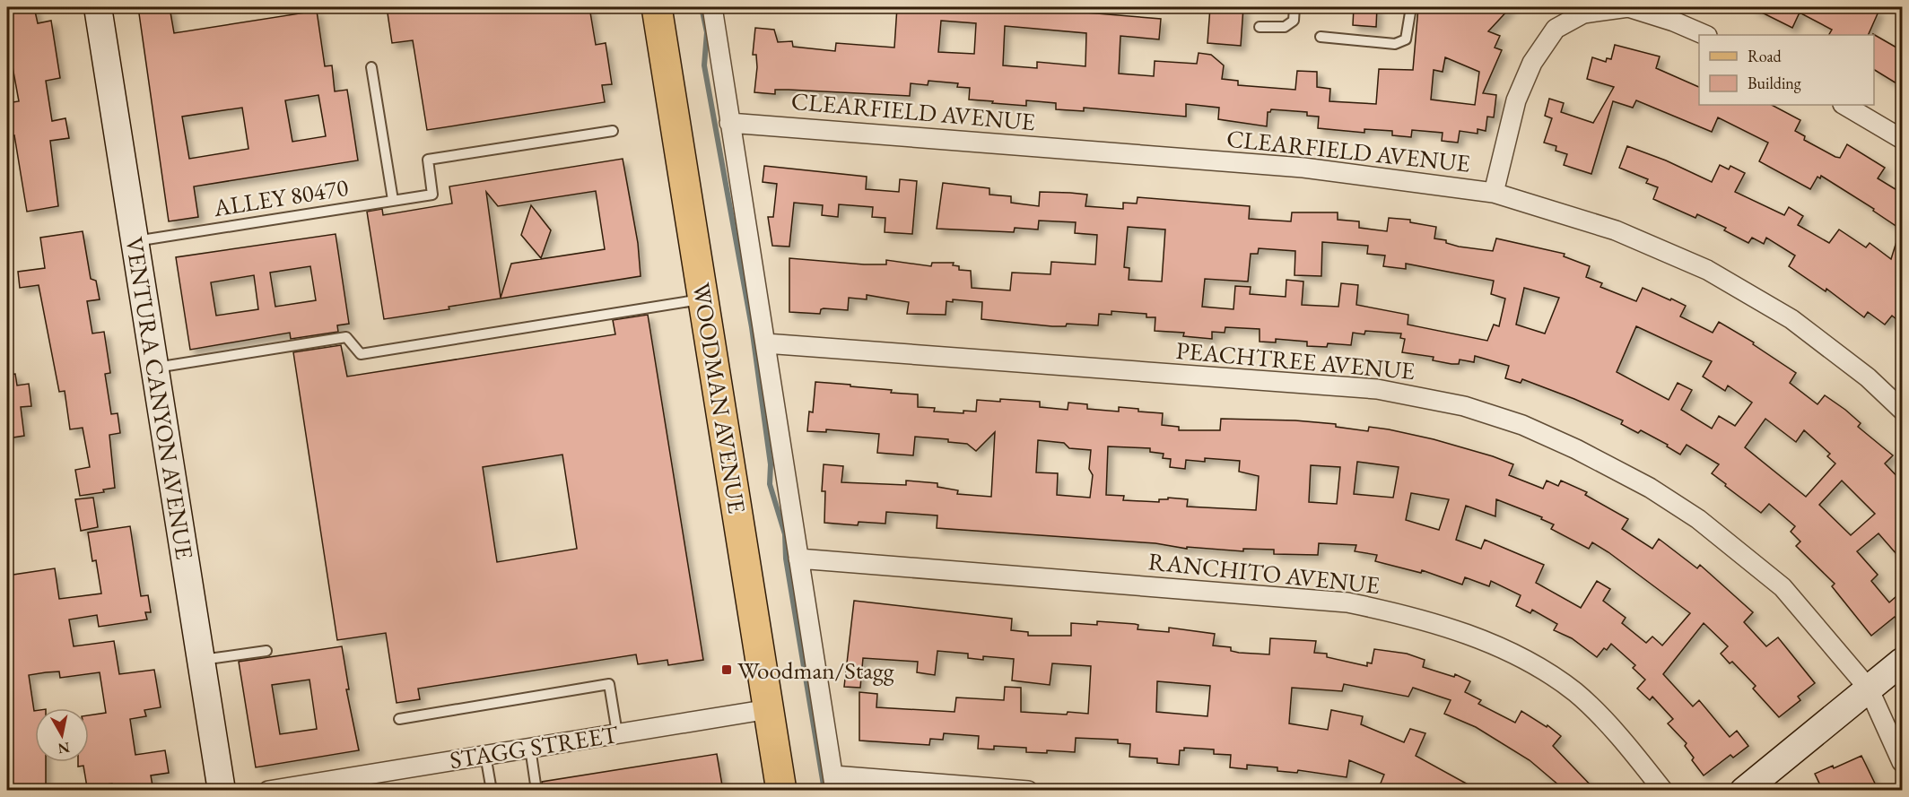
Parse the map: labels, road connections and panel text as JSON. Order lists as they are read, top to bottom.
{
  "streets": {
    "main road": ["WOODMAN AVENUE"],
    "street": [
      "CLEARFIELD AVENUE",
      "PEACHTREE AVENUE",
      "VENTURA CANYON AVENUE",
      "RANCHITO AVENUE",
      "STAGG STREET"
    ],
    "lane": ["ALLEY 80470"]
  },
  "crossings": [
    ["ALLEY 80470", "VENTURA CANYON AVENUE"],
    ["WOODMAN AVENUE", "STAGG STREET"]
  ],
  "places": {
    "transit": ["Woodman/Stagg"]
  },
  "legend": ["Road", "Building"],
  "north": "bottom"
}
